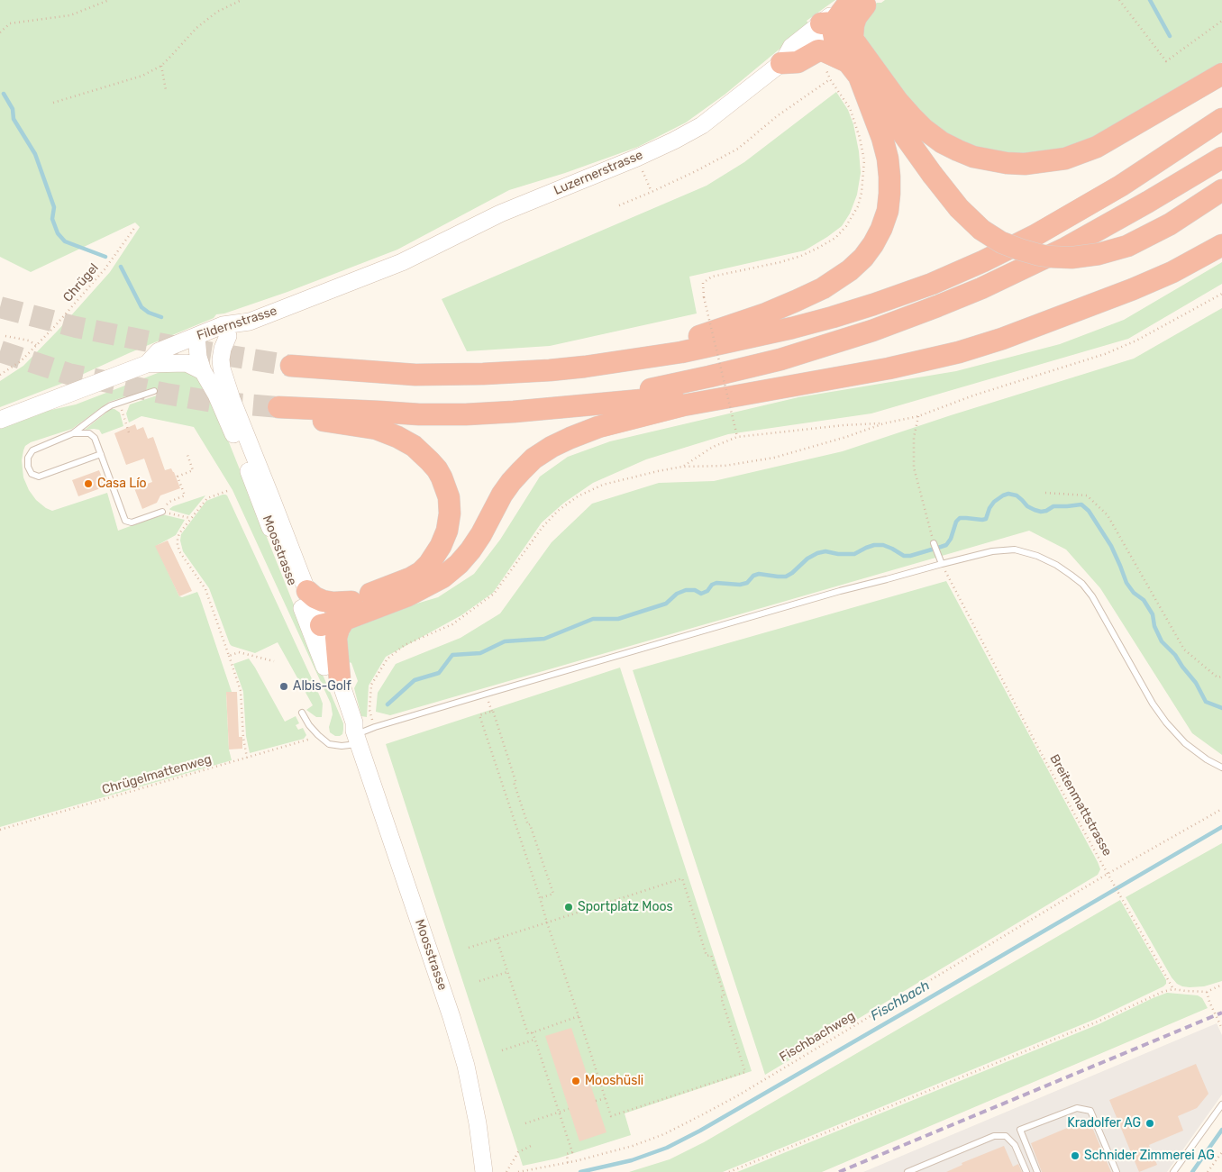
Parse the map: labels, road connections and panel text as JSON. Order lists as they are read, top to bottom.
{
  "streets": {
    "main road": ["Luzernerstrasse", "Fildernstrasse", "Moosstrasse"],
    "path": [
      "Chrügel",
      "Chrügelmattenweg",
      "Breitenmattstrasse",
      "Fischbachweg"
    ]
  },
  "crossings": [
    ["Luzernerstrasse", "Fildernstrasse"],
    ["Fildernstrasse", "Moosstrasse"],
    ["Breitenmattstrasse", "Fischbachweg"]
  ],
  "water": ["Fischbach"],
  "places": [
    "Casa Lío",
    "Albis-Golf",
    "Sportplatz Moos",
    "Mooshüsli",
    "Kradolfer AG",
    "Schnider Zimmerei AG"
  ]
}
